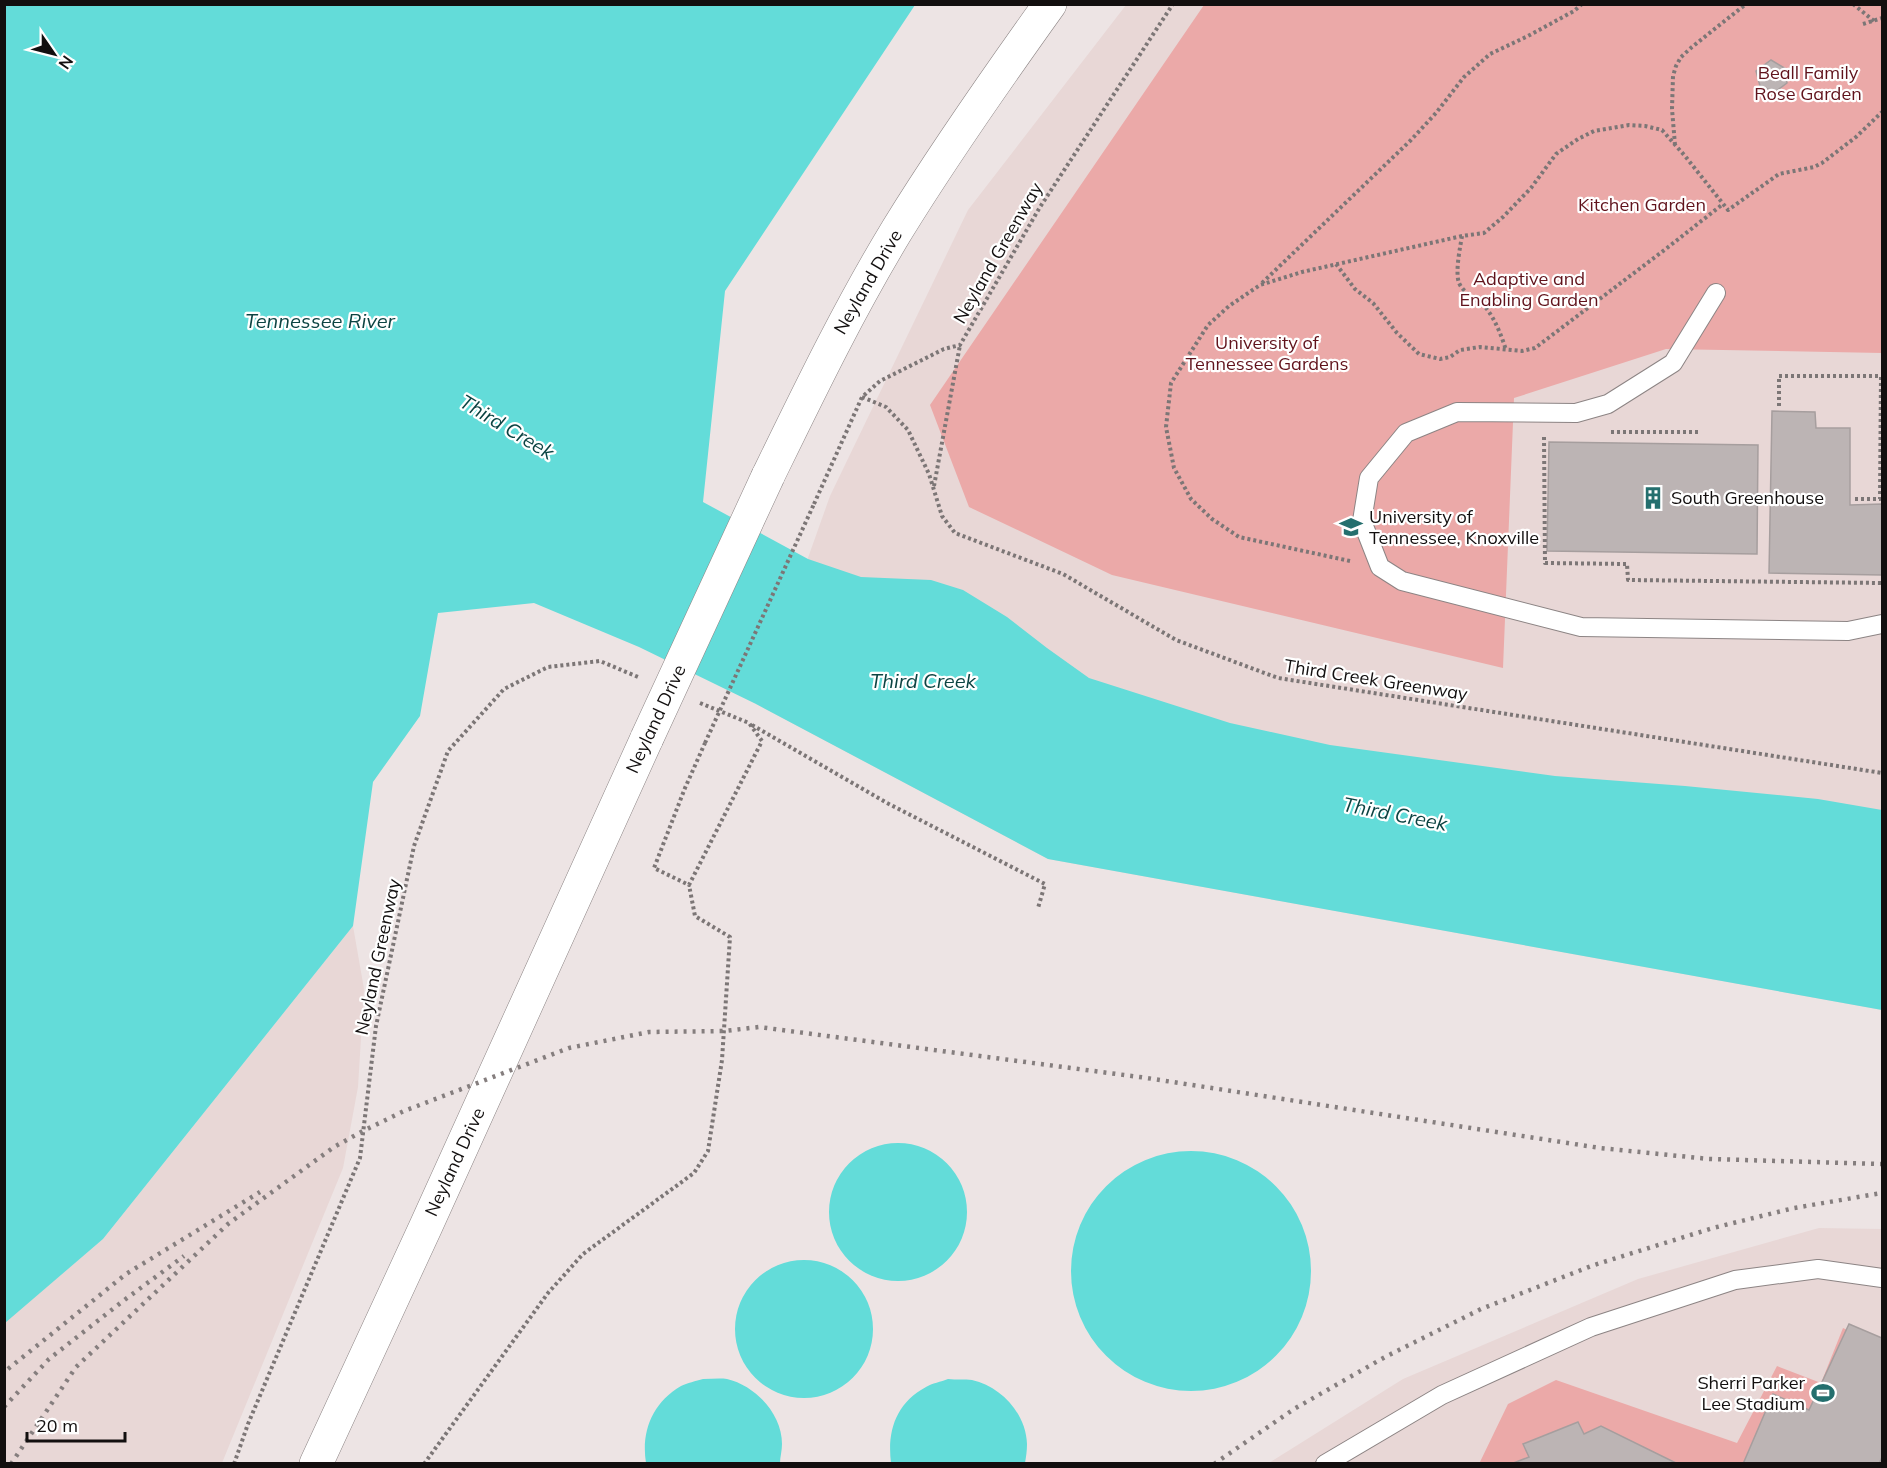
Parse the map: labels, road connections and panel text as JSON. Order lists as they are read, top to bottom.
{
  "streets": {
    "main road": ["Neyland Drive"],
    "path": ["Neyland Greenway", "Third Creek Greenway"]
  },
  "crossings": [
    ["Neyland Greenway", "Third Creek Greenway"]
  ],
  "water": ["Tennessee River", "Third Creek"],
  "parks": [
    "Beall Family Rose Garden",
    "Kitchen Garden",
    "Adaptive and Enabling Garden",
    "University of Tennessee Gardens"
  ],
  "places": {
    "building": ["South Greenhouse"],
    "school or university": ["University of Tennessee, Knoxville"],
    "sports": ["Sherri Parker Lee Stadium"]
  },
  "scale_bar": "20 m",
  "north": "bottom right"
}
